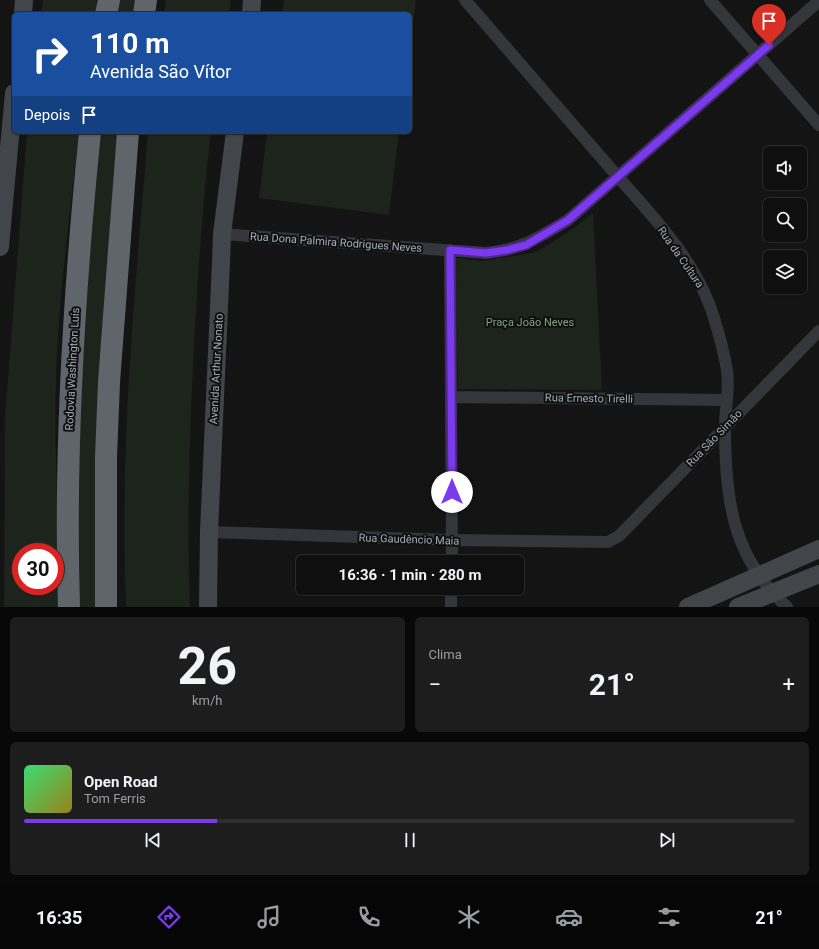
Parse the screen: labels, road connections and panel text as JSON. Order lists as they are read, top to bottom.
{
  "streets": {
    "highway": ["Rodovia Washington Luís"],
    "main road": ["Avenida Arthur Nonato"],
    "street": [
      "Rua Dona Palmira Rodrigues Neves",
      "Rua da Cultura",
      "Rua Ernesto Tirelli",
      "Rua São Simão",
      "Rua Gaudêncio Maia"
    ]
  },
  "crossings": [
    ["Rua Dona Palmira Rodrigues Neves", "Rua da Cultura"],
    ["Rua Dona Palmira Rodrigues Neves", "Avenida Arthur Nonato"],
    ["Rua da Cultura", "Rua Ernesto Tirelli"],
    ["Rua da Cultura", "Rua São Simão"],
    ["Avenida Arthur Nonato", "Rua Gaudêncio Maia"],
    ["Rua São Simão", "Rua Gaudêncio Maia"]
  ],
  "parks": ["Praça João Neves"],
  "page": {
    "turn": ["110 m", "Avenida São Vítor"],
    "then": "Depois",
    "limit": "30",
    "trip": "16:36 · 1 min · 280 m",
    "tile": [
      ["26", "km/h"],
      "Clima"
    ],
    "heat": ["−", "21°", "+"],
    "song": ["Open Road", "Tom Ferris"],
    "tabs": ["16:35", "21°"]
  }
}
